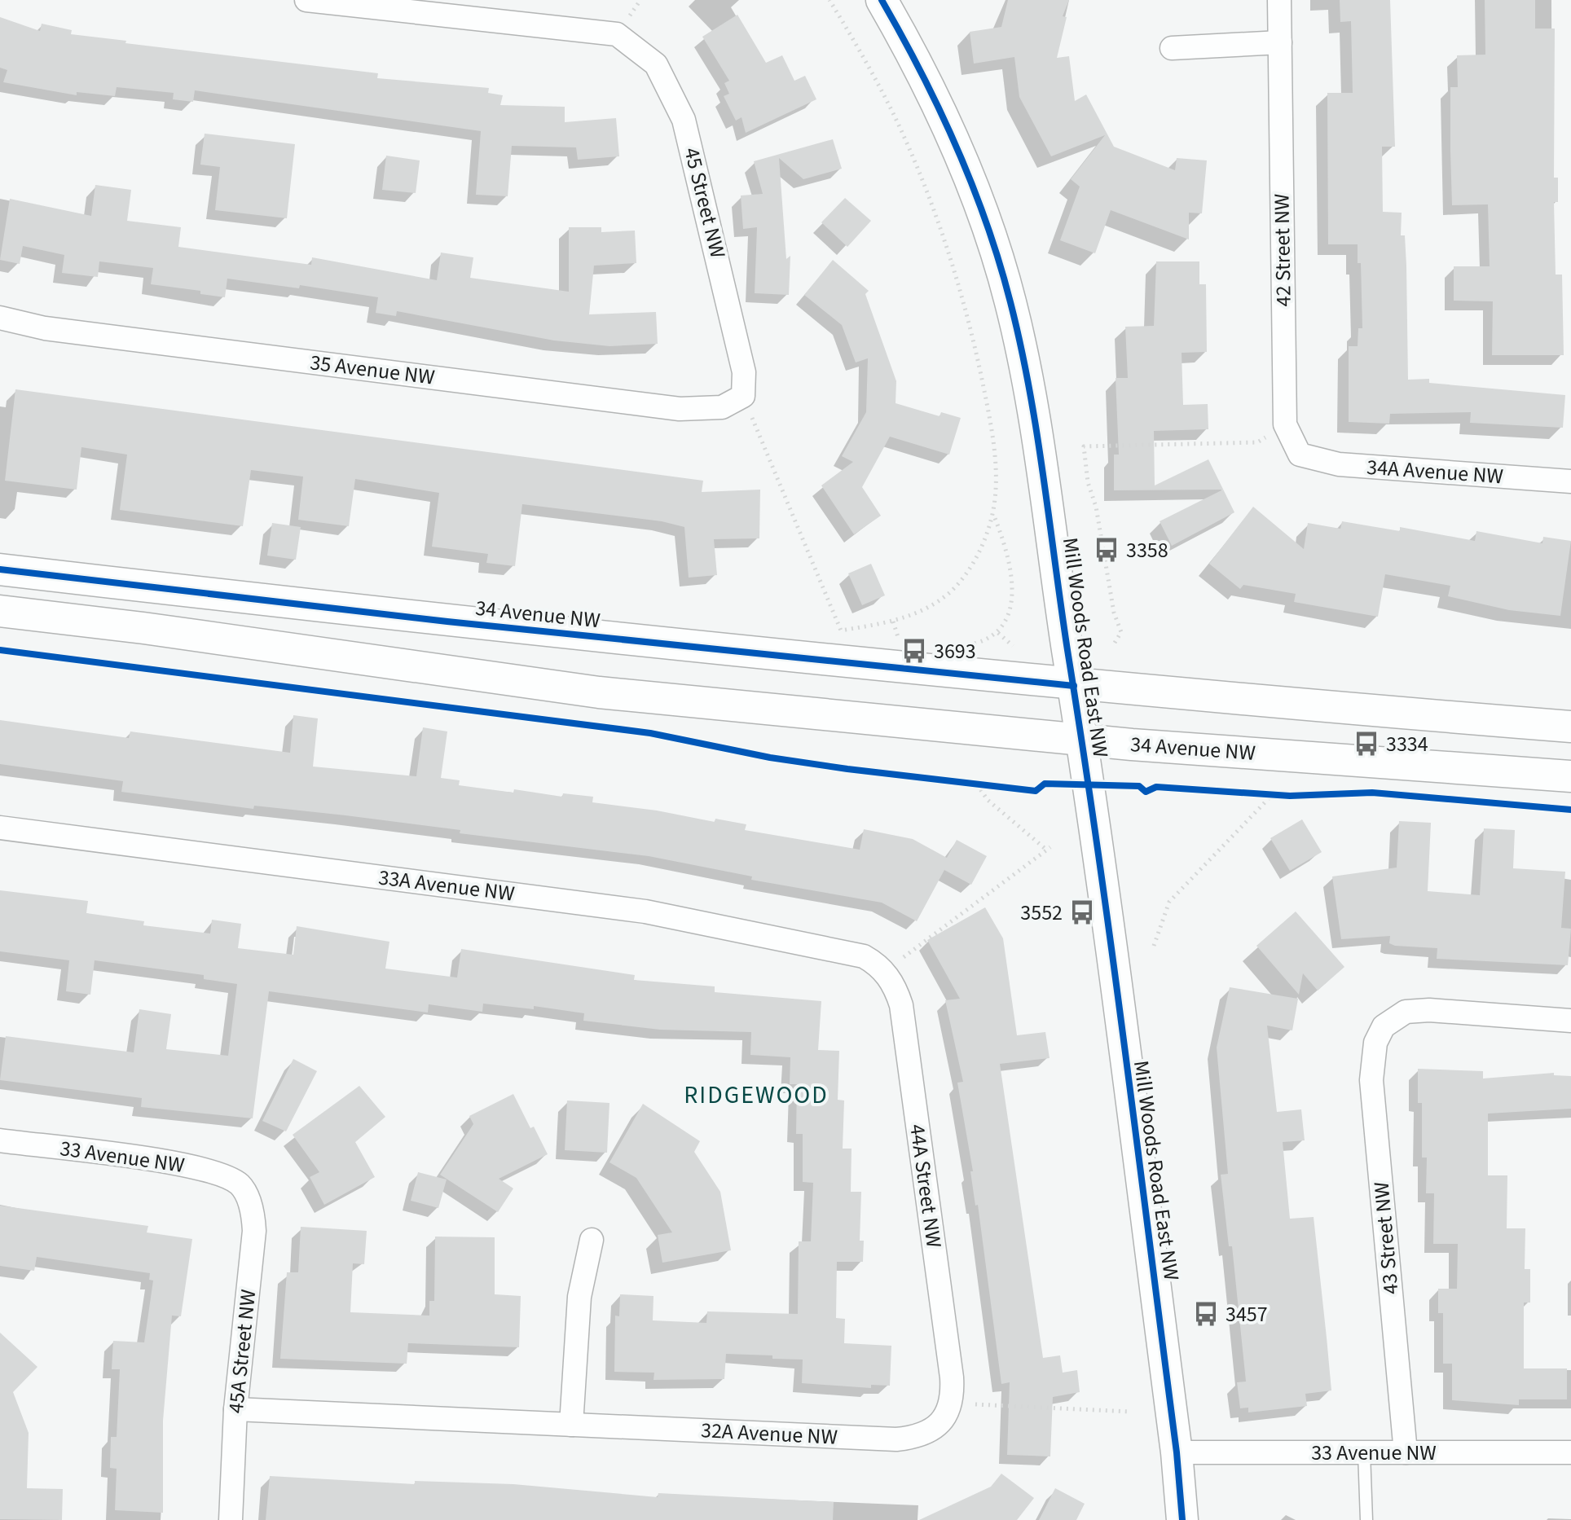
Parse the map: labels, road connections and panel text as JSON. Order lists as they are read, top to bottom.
{
  "streets": {
    "main road": ["34 Avenue NW", "Mill Woods Road East NW"],
    "street": [
      "45 Street NW",
      "42 Street NW",
      "35 Avenue NW",
      "34A Avenue NW",
      "33A Avenue NW",
      "33 Avenue NW",
      "44A Street NW",
      "43 Street NW",
      "45A Street NW",
      "32A Avenue NW"
    ]
  },
  "crossings": [
    ["45 Street NW", "35 Avenue NW"],
    ["42 Street NW", "34A Avenue NW"],
    ["34 Avenue NW", "Mill Woods Road East NW"],
    ["Mill Woods Road East NW", "33 Avenue NW"],
    ["33A Avenue NW", "44A Street NW"],
    ["33 Avenue NW", "43 Street NW"],
    ["33 Avenue NW", "45A Street NW"],
    ["44A Street NW", "32A Avenue NW"],
    ["45A Street NW", "32A Avenue NW"]
  ],
  "districts": ["RIDGEWOOD"],
  "places": {
    "bus stop": [
      "3358",
      "3693",
      "3334",
      "3552",
      "3457"
    ]
  }
}
